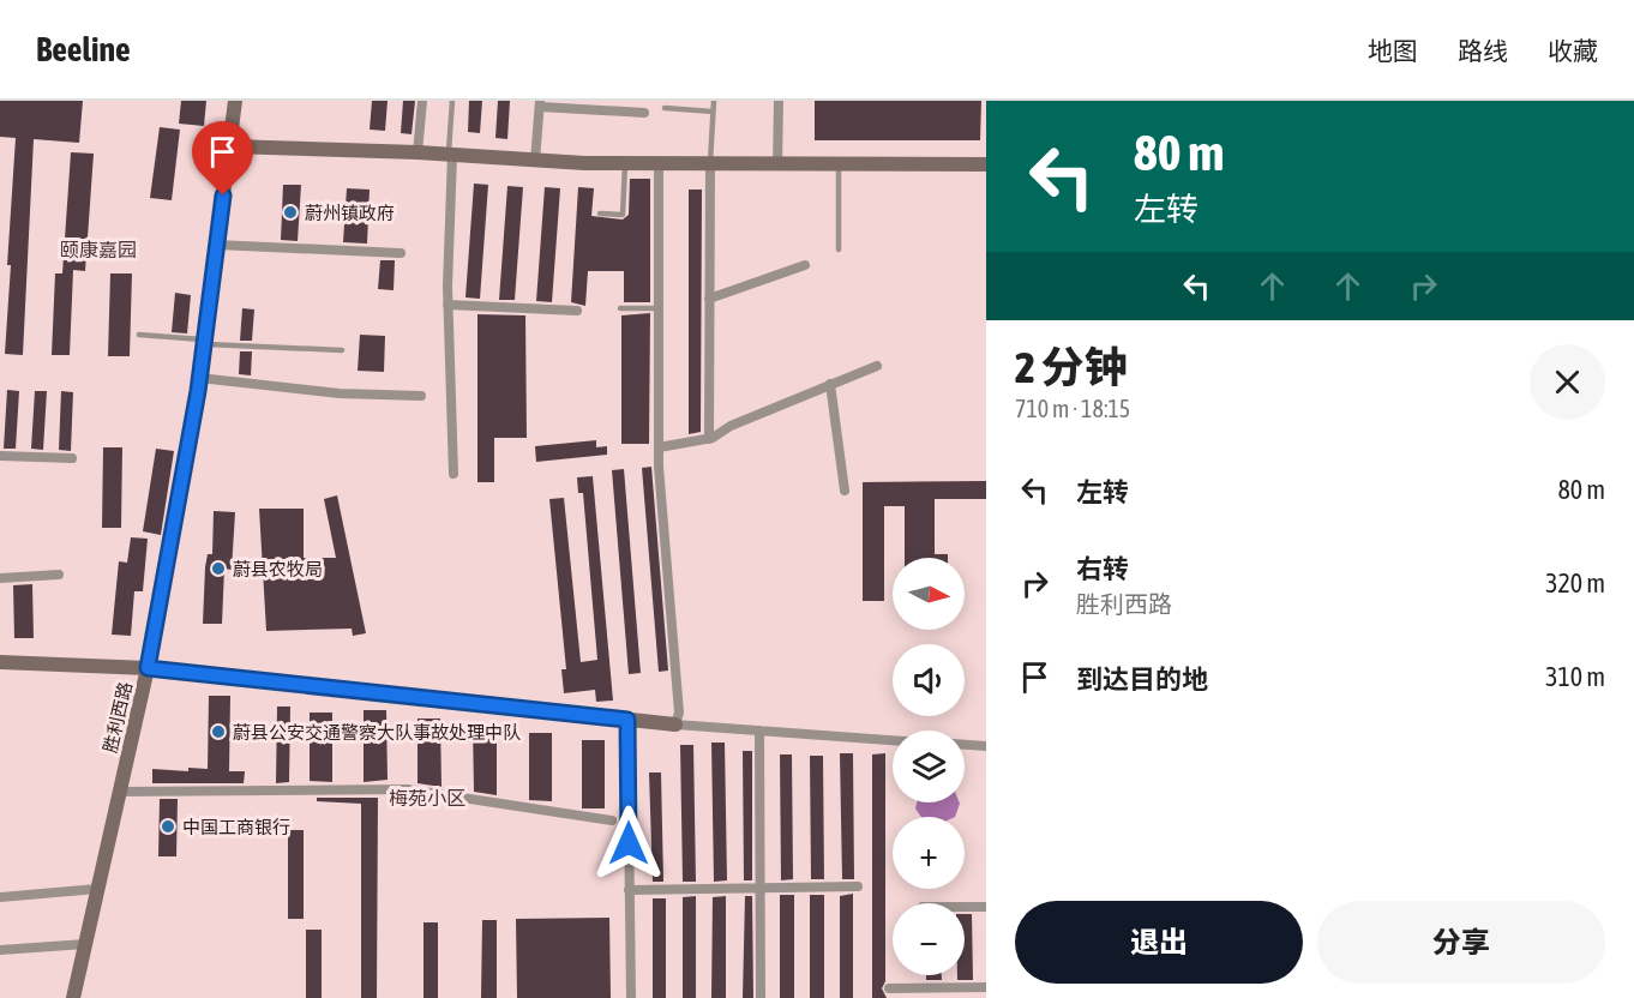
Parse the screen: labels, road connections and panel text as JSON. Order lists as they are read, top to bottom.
{
  "streets": {
    "street": ["胜利西路"]
  },
  "districts": ["颐康嘉园", "梅苑小区"],
  "places": [
    "蔚州镇政府",
    "蔚县农牧局",
    "蔚县公安交通警察大队事故处理中队",
    "中国工商银行"
  ],
  "north": "right",
  "page": {
    "header": "Beeline",
    "nav": ["地图", "路线", "收藏"],
    "turn": ["80 m", "左转"],
    "heading": ["2 分钟", "710 m · 18:15"],
    "list": [
      {
        "name": "左转",
        "value": "80 m"
      },
      {
        "name": "右转",
        "note": "胜利西路",
        "value": "320 m"
      },
      {
        "name": "到达目的地",
        "value": "310 m"
      }
    ],
    "map_buttons": ["+", "−"],
    "buttons": ["退出", "分享"]
  }
}
